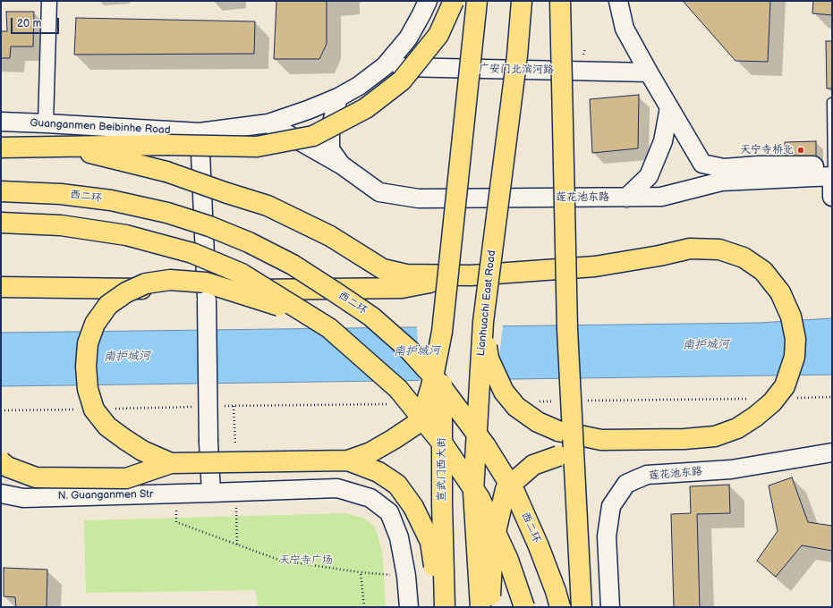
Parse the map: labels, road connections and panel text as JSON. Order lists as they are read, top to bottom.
{
  "streets": {
    "highway": ["西二环", "Lianhuachi East Road", "宣武门西大街"],
    "street": [
      "广安门北滨河路",
      "Guanganmen Beibinhe Road",
      "莲花池东路",
      "N. Guanganmen Str"
    ]
  },
  "water": ["南护城河"],
  "parks": ["天宁寺广场"],
  "places": ["天宁寺桥北"],
  "scale_bar": "20 m"
}
